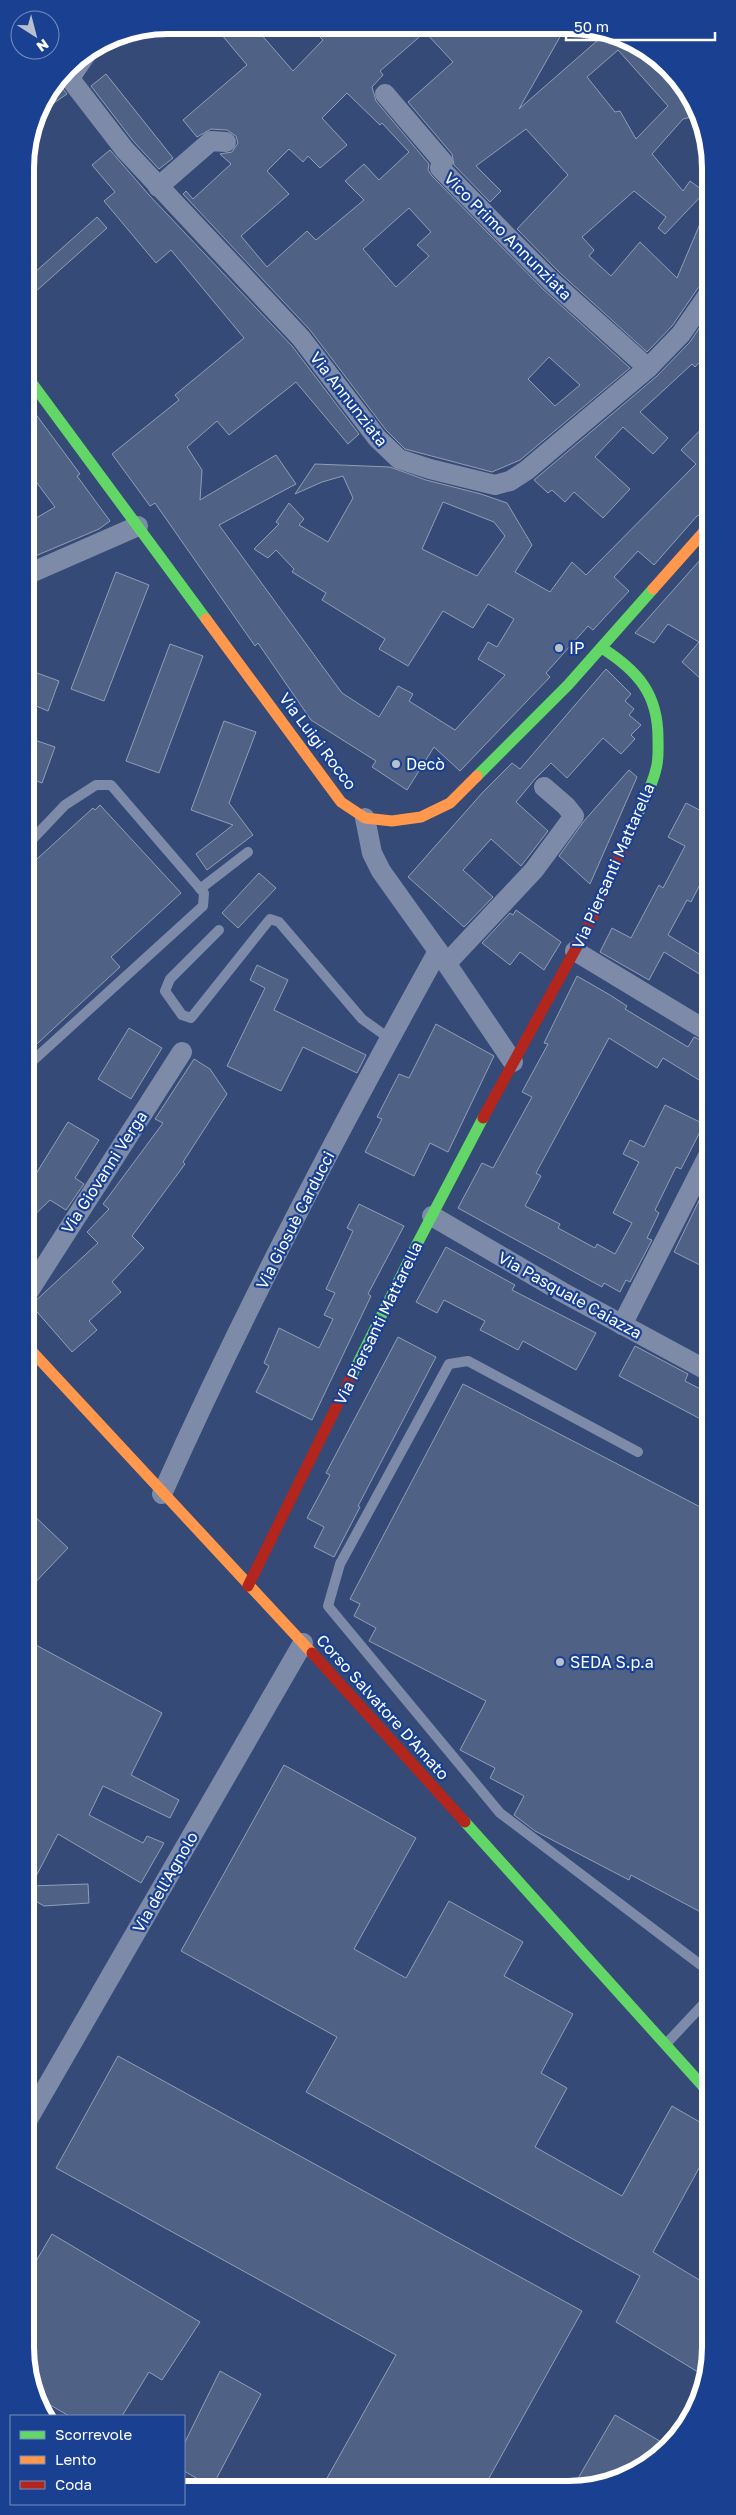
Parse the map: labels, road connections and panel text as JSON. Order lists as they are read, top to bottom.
{
  "streets": {
    "street": [
      "Vico Primo Annunziata",
      "Via Annunziata",
      "Via Luigi Rocco",
      "Via Piersanti Mattarella",
      "Via Giovanni Verga",
      "Via Giosuè Carducci",
      "Via Pasquale Caiazza",
      "Corso Salvatore D'Amato",
      "Via dell'Agnolo"
    ]
  },
  "crossings": [
    ["Vico Primo Annunziata", "Via Annunziata"],
    ["Via Luigi Rocco", "Via Piersanti Mattarella"],
    ["Via Piersanti Mattarella", "Via Pasquale Caiazza"],
    ["Via Piersanti Mattarella", "Corso Salvatore D'Amato"],
    ["Via Giosuè Carducci", "Corso Salvatore D'Amato"],
    ["Corso Salvatore D'Amato", "Via dell'Agnolo"]
  ],
  "places": ["IP", "Decò", "SEDA S.p.a"],
  "legend": ["Scorrevole", "Lento", "Coda"],
  "scale_bar": "50 m",
  "north": "bottom right"
}
